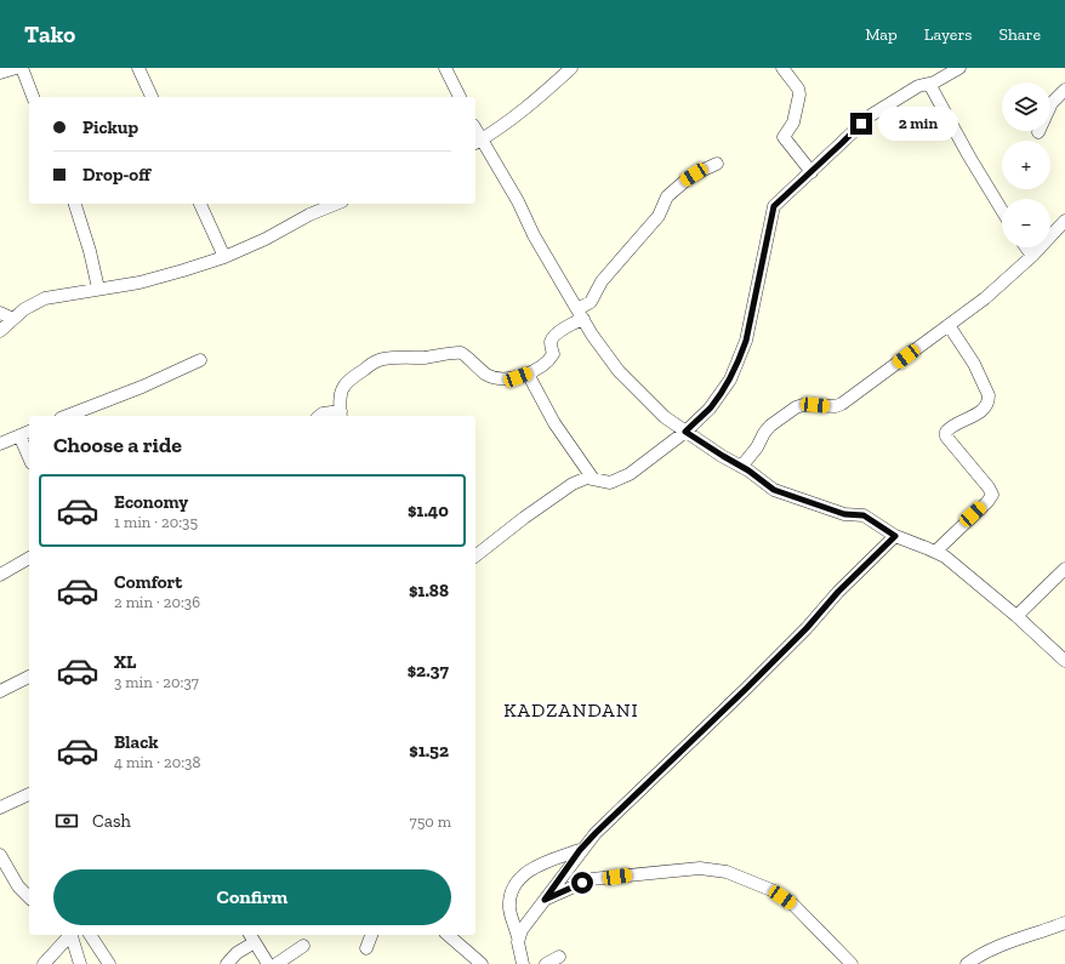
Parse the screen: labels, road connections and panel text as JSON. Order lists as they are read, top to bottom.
{
  "districts": ["KADZANDANI"],
  "page": {
    "header": "Tako",
    "nav": ["Map", "Layers", "Share"],
    "map_buttons": ["+", "−"],
    "banner": ["Pickup", "Drop-off"],
    "bubble": "2 min",
    "heading": "Choose a ride",
    "list": [
      {
        "name": "Economy",
        "note": "1 min · 20:35",
        "value": "$1.40"
      },
      {
        "name": "Comfort",
        "note": "2 min · 20:36",
        "value": "$1.88"
      },
      {
        "name": "XL",
        "note": "3 min · 20:37",
        "value": "$2.37"
      },
      {
        "name": "Black",
        "note": "4 min · 20:38",
        "value": "$1.52"
      }
    ],
    "pay": ["Cash", "750 m"],
    "buttons": "Confirm"
  }
}
